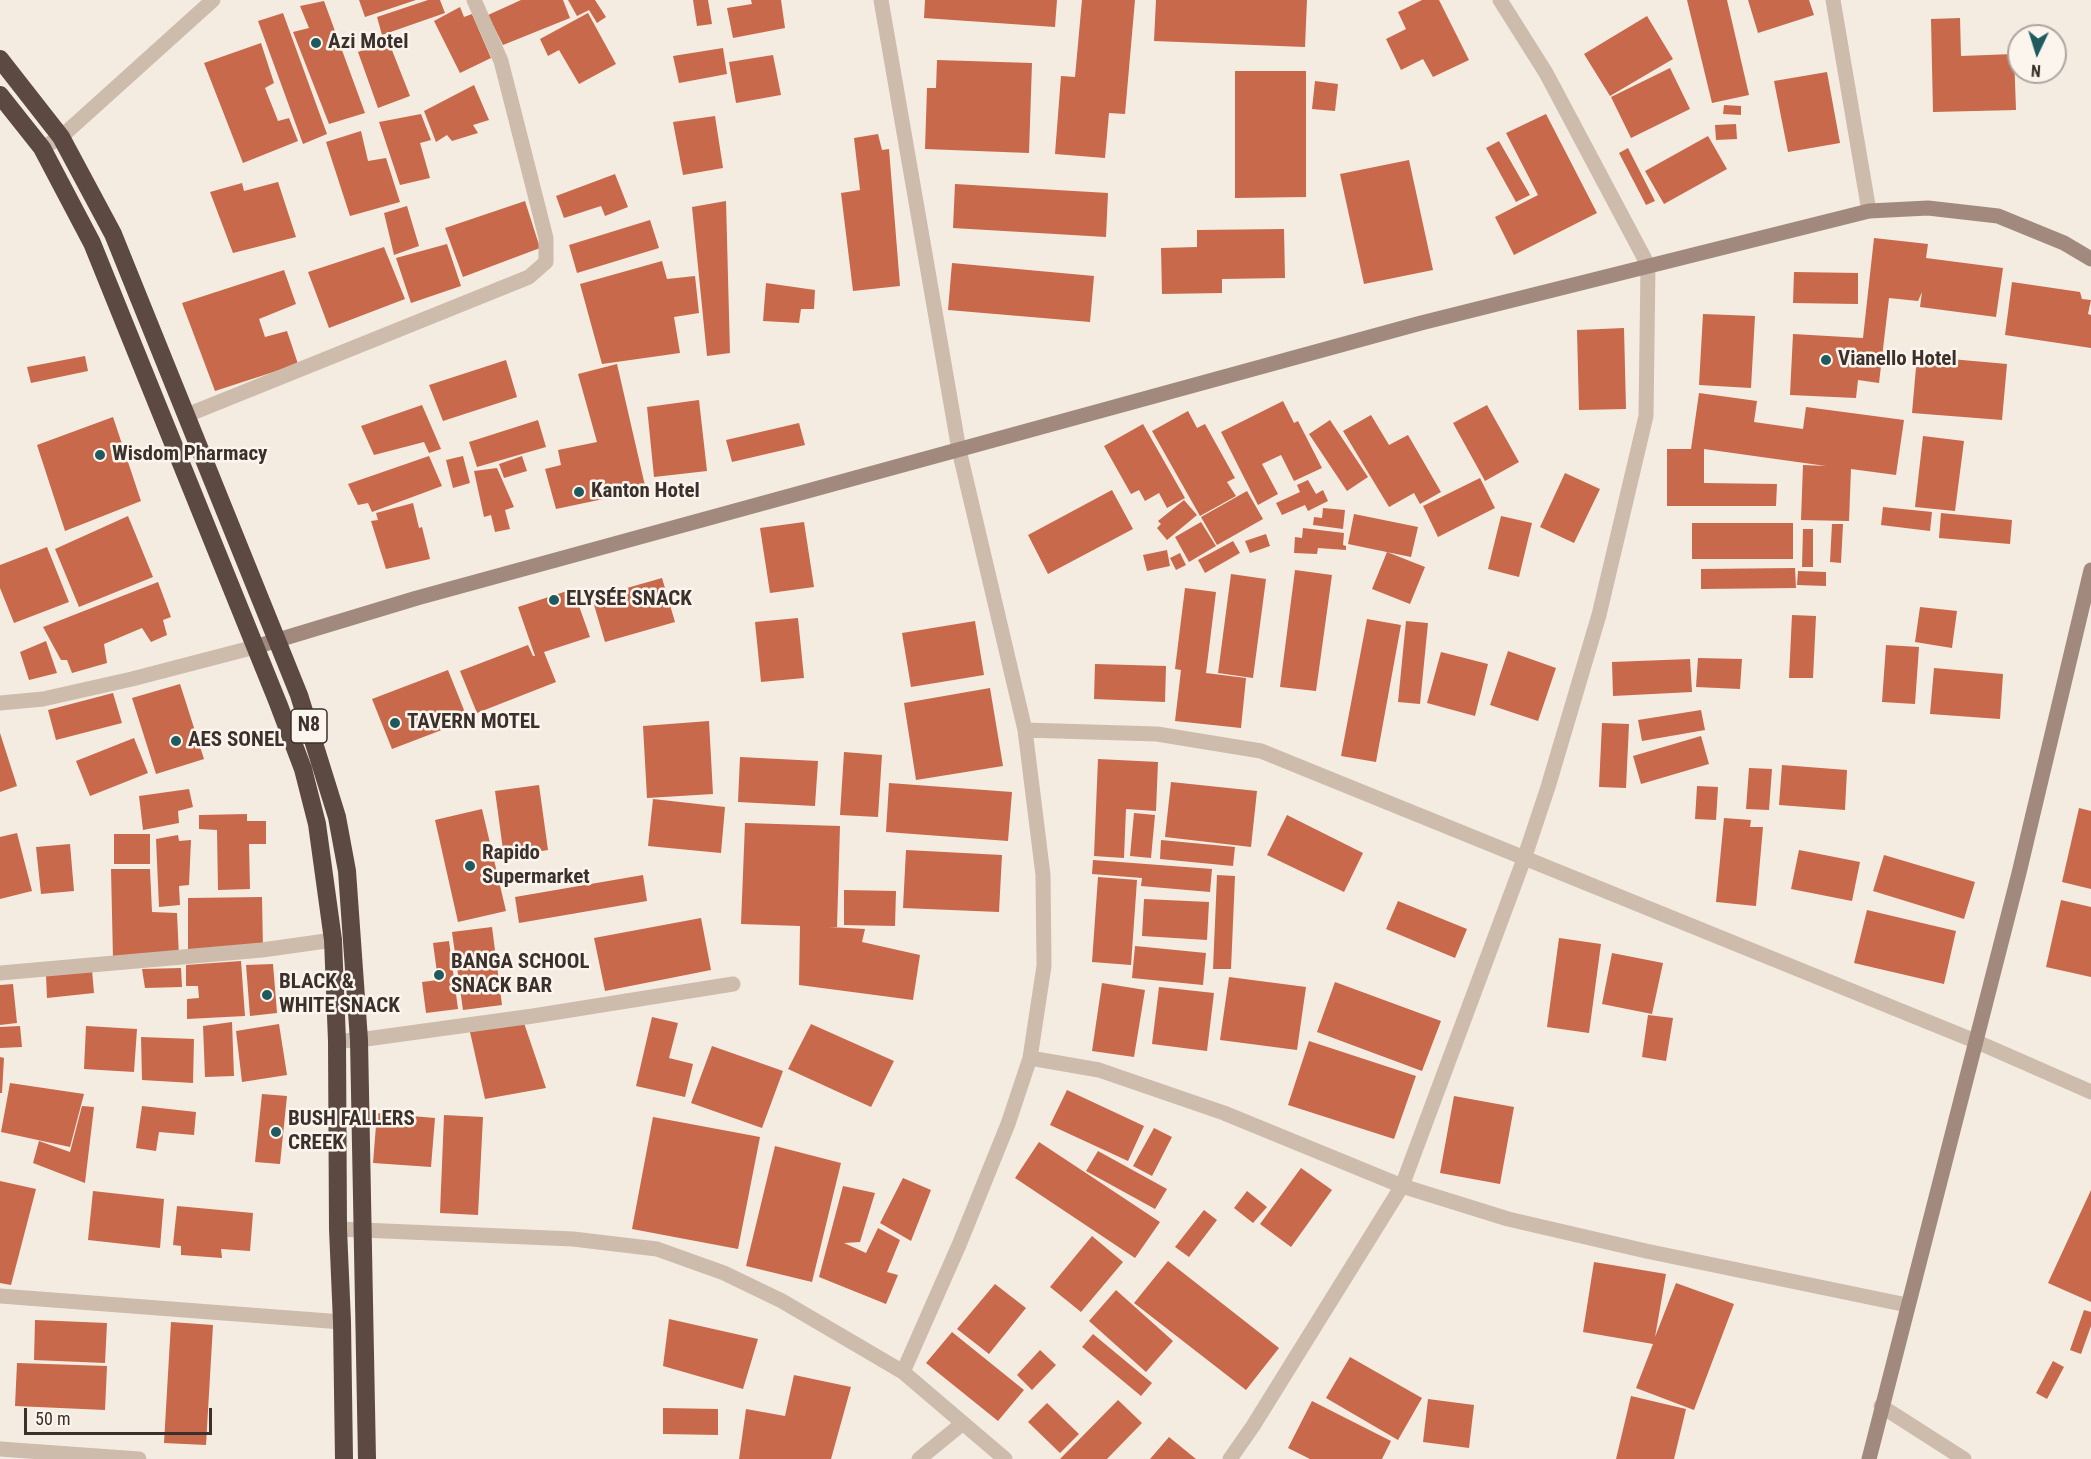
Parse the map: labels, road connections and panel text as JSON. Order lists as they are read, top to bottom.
{
  "streets": {
    "highway": ["N8"]
  },
  "places": [
    "Azi Motel",
    "Vianello Hotel",
    "Wisdom Pharmacy",
    "Kanton Hotel",
    "ELYSÉE SNACK",
    "TAVERN MOTEL",
    "AES SONEL",
    "Rapido Supermarket",
    "BANGA SCHOOL SNACK BAR",
    "BLACK & WHITE SNACK",
    "BUSH FALLERS CREEK"
  ],
  "scale_bar": "50 m",
  "north": "bottom"
}
